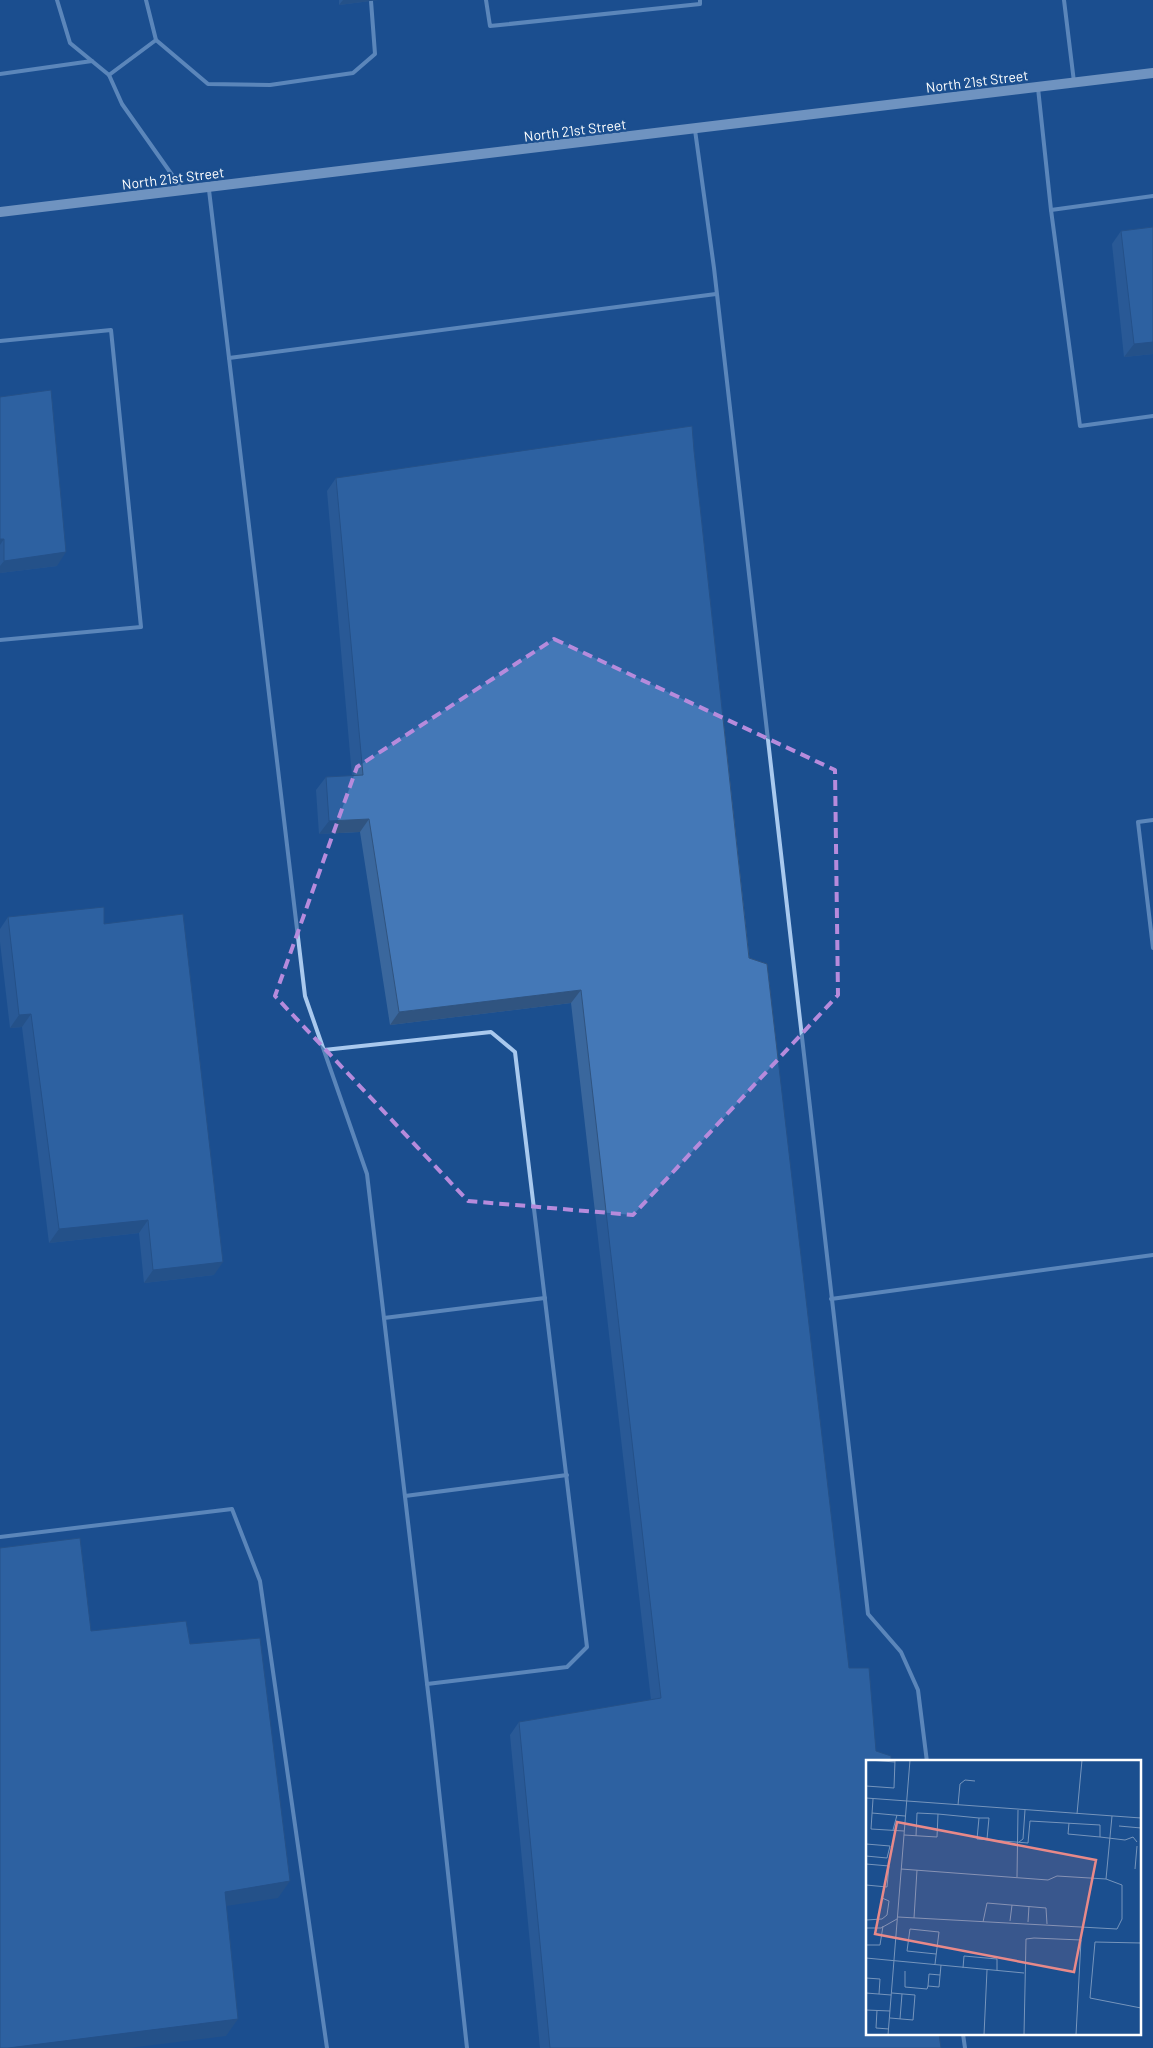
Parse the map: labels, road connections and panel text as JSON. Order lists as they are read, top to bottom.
{
  "streets": {
    "main road": ["North 21st Street"]
  }
}
